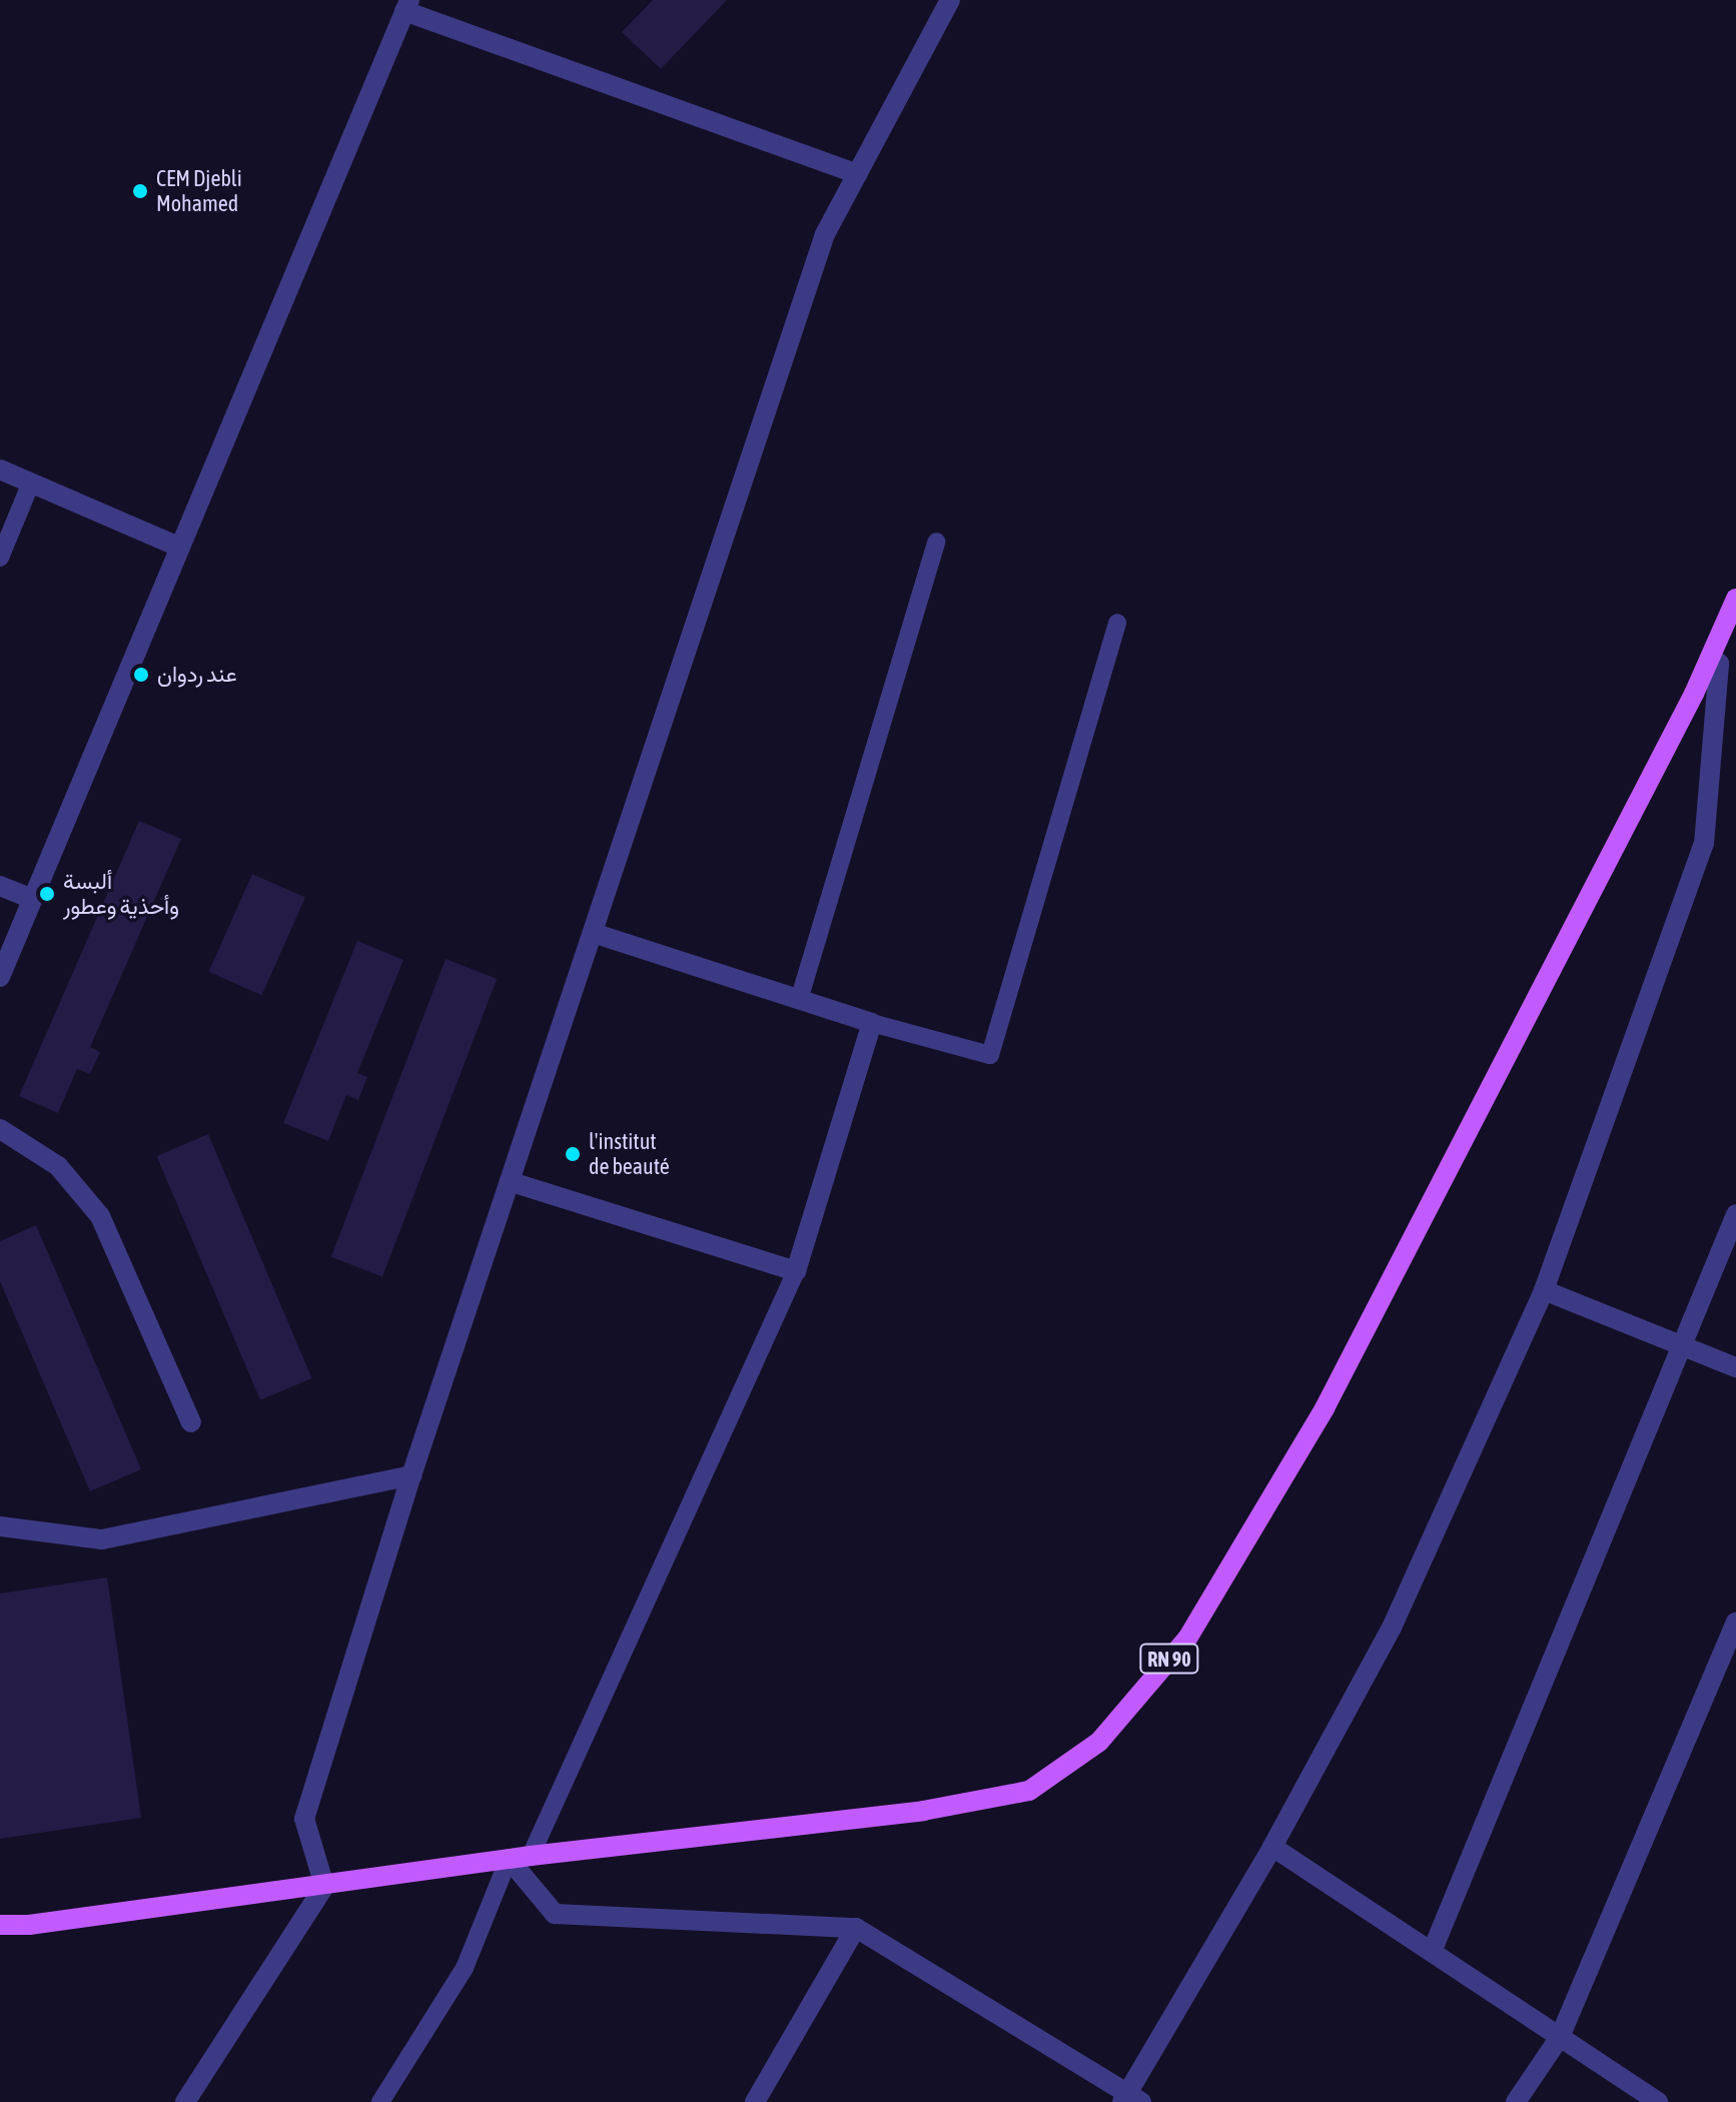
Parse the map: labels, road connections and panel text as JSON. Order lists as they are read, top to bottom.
{
  "streets": {
    "main road": ["RN 90"]
  },
  "places": [
    "CEM Djebli Mohamed",
    "عند ردوان",
    "ألبسة وأحذية وعطور",
    "l'institut de beauté"
  ]
}
